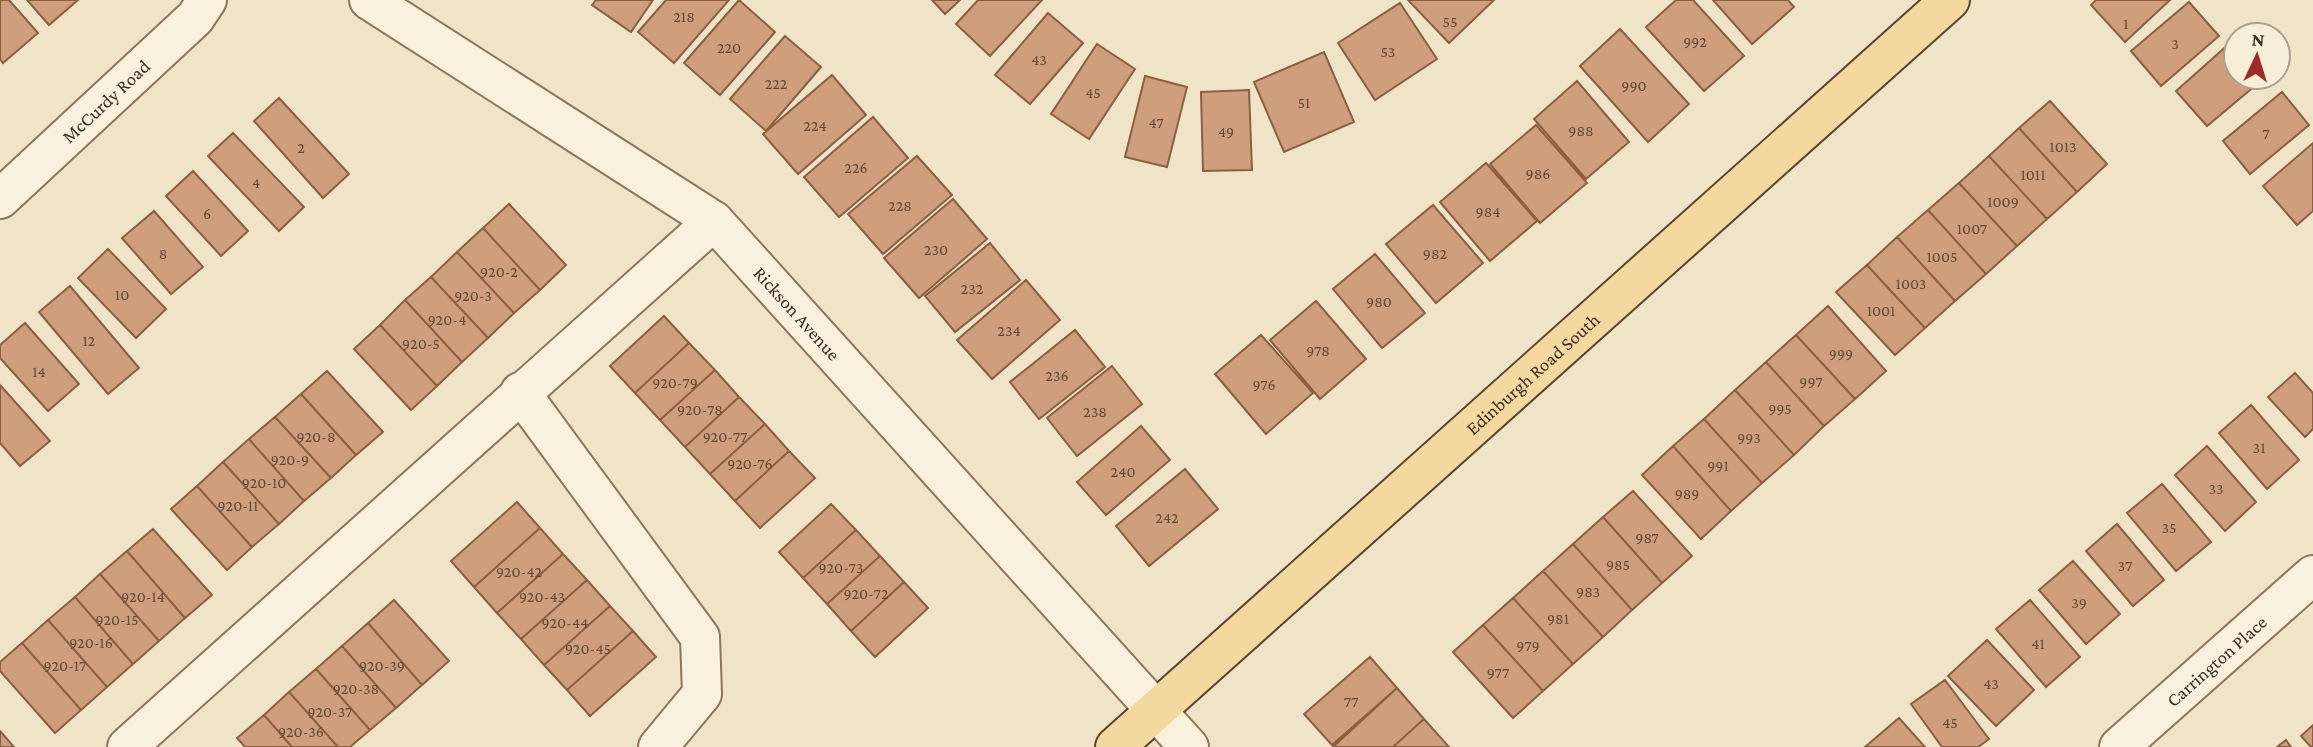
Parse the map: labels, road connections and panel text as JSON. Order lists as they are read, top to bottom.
{
  "streets": {
    "main road": ["Edinburgh Road South"],
    "street": ["McCurdy Road", "Rickson Avenue", "Carrington Place"]
  },
  "crossings": [
    ["Rickson Avenue", "Edinburgh Road South"]
  ],
  "house_numbers": [
    "218",
    "55",
    "1",
    "992",
    "3",
    "220",
    "53",
    "43",
    "222",
    "990",
    "45",
    "51",
    "47",
    "224",
    "988",
    "49",
    "7",
    "1013",
    "2",
    "226",
    "986",
    "1011",
    "4",
    "1009",
    "228",
    "984",
    "6",
    "1007",
    "230",
    "8",
    "982",
    "1005",
    "920-2",
    "1003",
    "232",
    "10",
    "920-3",
    "980",
    "1001",
    "920-4",
    "234",
    "12",
    "920-5",
    "978",
    "999",
    "14",
    "236",
    "997",
    "920-79",
    "976",
    "995",
    "920-78",
    "238",
    "920-8",
    "920-77",
    "993",
    "31",
    "920-9",
    "920-76",
    "991",
    "240",
    "920-10",
    "33",
    "989",
    "920-11",
    "242",
    "35",
    "987",
    "985",
    "37",
    "920-73",
    "920-42",
    "983",
    "920-72",
    "920-14",
    "920-43",
    "39",
    "981",
    "920-15",
    "920-44",
    "920-16",
    "41",
    "979",
    "920-45",
    "920-17",
    "920-39",
    "977",
    "43",
    "920-38",
    "77",
    "920-37",
    "45",
    "920-36"
  ],
  "north": "top"
}
